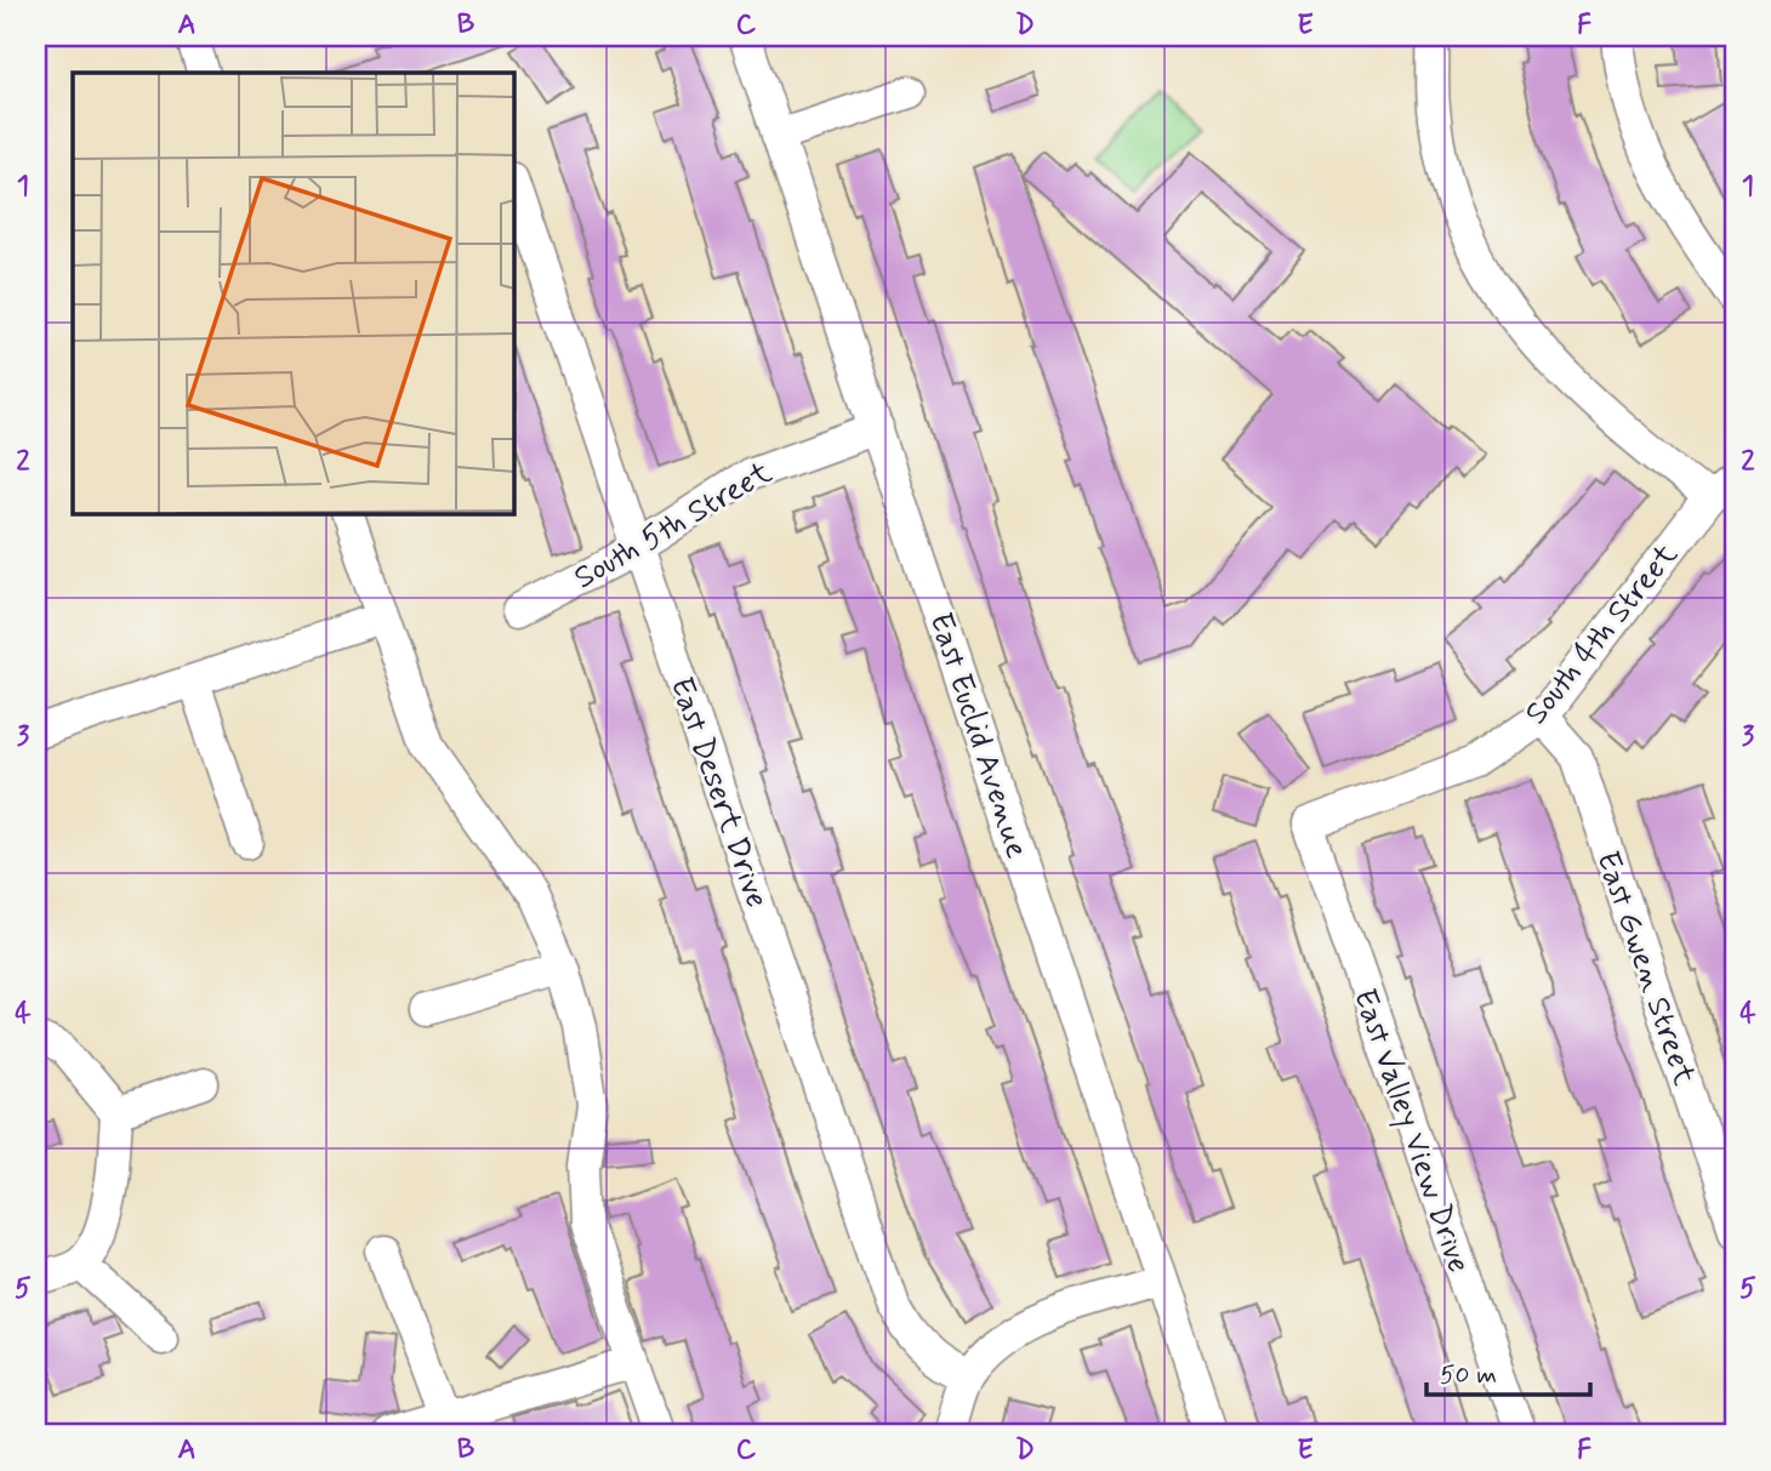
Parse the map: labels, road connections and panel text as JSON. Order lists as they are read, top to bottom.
{
  "streets": {
    "street": [
      "South 5th Street",
      "South 4th Street",
      "East Euclid Avenue",
      "East Desert Drive",
      "East Gwen Street",
      "East Valley View Drive"
    ]
  },
  "crossings": [
    ["South 5th Street", "East Euclid Avenue"],
    ["South 5th Street", "East Desert Drive"],
    ["South 4th Street", "East Gwen Street"],
    ["South 4th Street", "East Valley View Drive"]
  ],
  "scale_bar": "50 m",
  "grid": {
    "columns": [
      "A",
      "B",
      "C",
      "D",
      "E",
      "F"
    ],
    "rows": [
      "1",
      "2",
      "3",
      "4",
      "5"
    ]
  }
}
